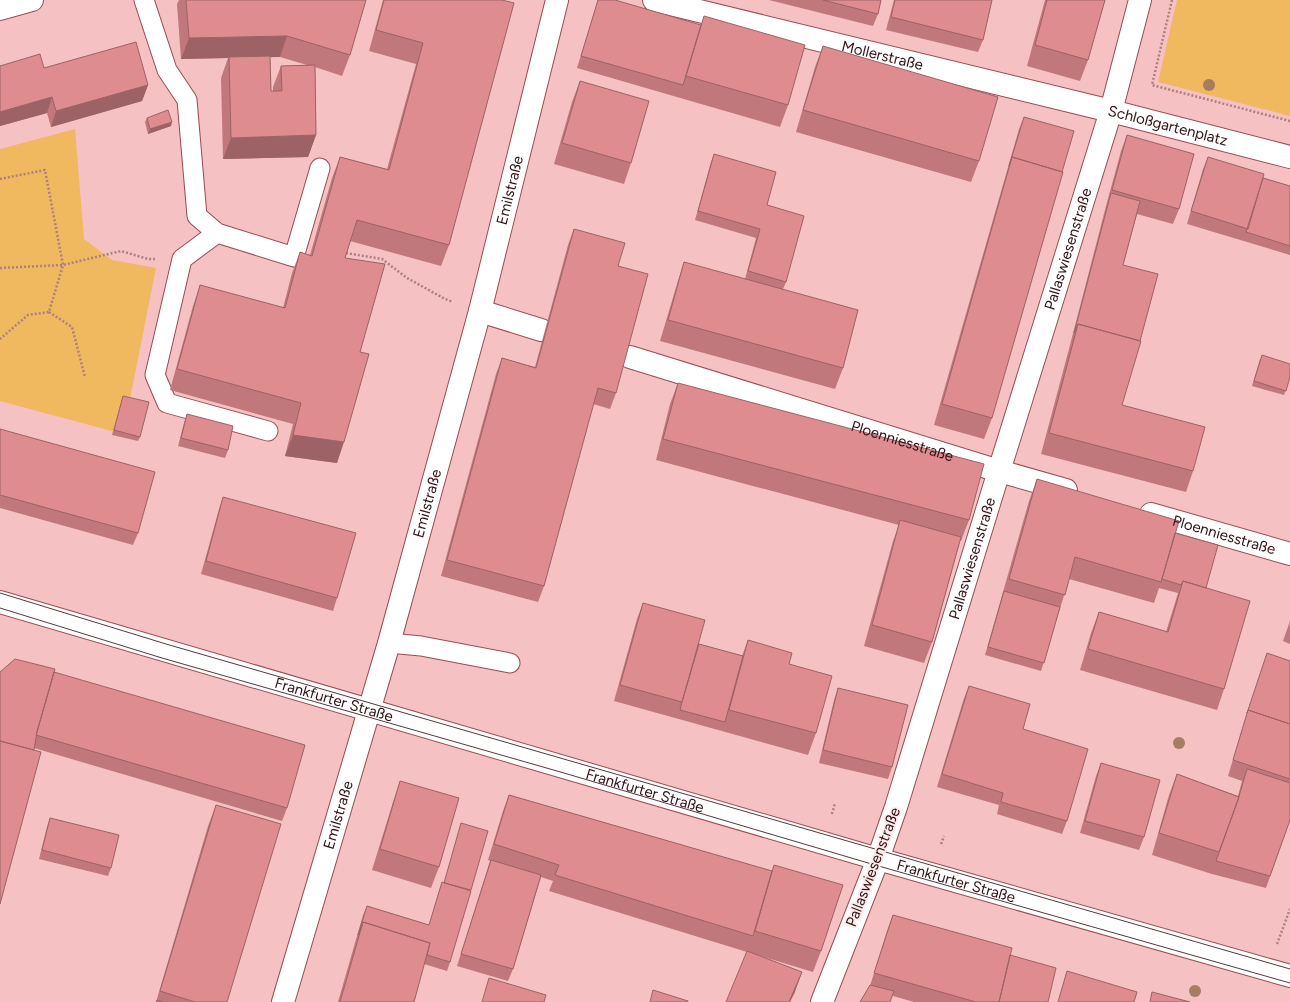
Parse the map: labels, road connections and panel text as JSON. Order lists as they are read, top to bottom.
{
  "streets": {
    "street": [
      "Mollerstraße",
      "Schloßgartenplatz",
      "Emilstraße",
      "Pallaswiesenstraße",
      "Ploenniesstraße",
      "Frankfurter Straße"
    ]
  },
  "crossings": [
    ["Mollerstraße", "Schloßgartenplatz"],
    ["Mollerstraße", "Pallaswiesenstraße"],
    ["Schloßgartenplatz", "Pallaswiesenstraße"],
    ["Emilstraße", "Frankfurter Straße"],
    ["Pallaswiesenstraße", "Ploenniesstraße"],
    ["Pallaswiesenstraße", "Frankfurter Straße"]
  ]
}
